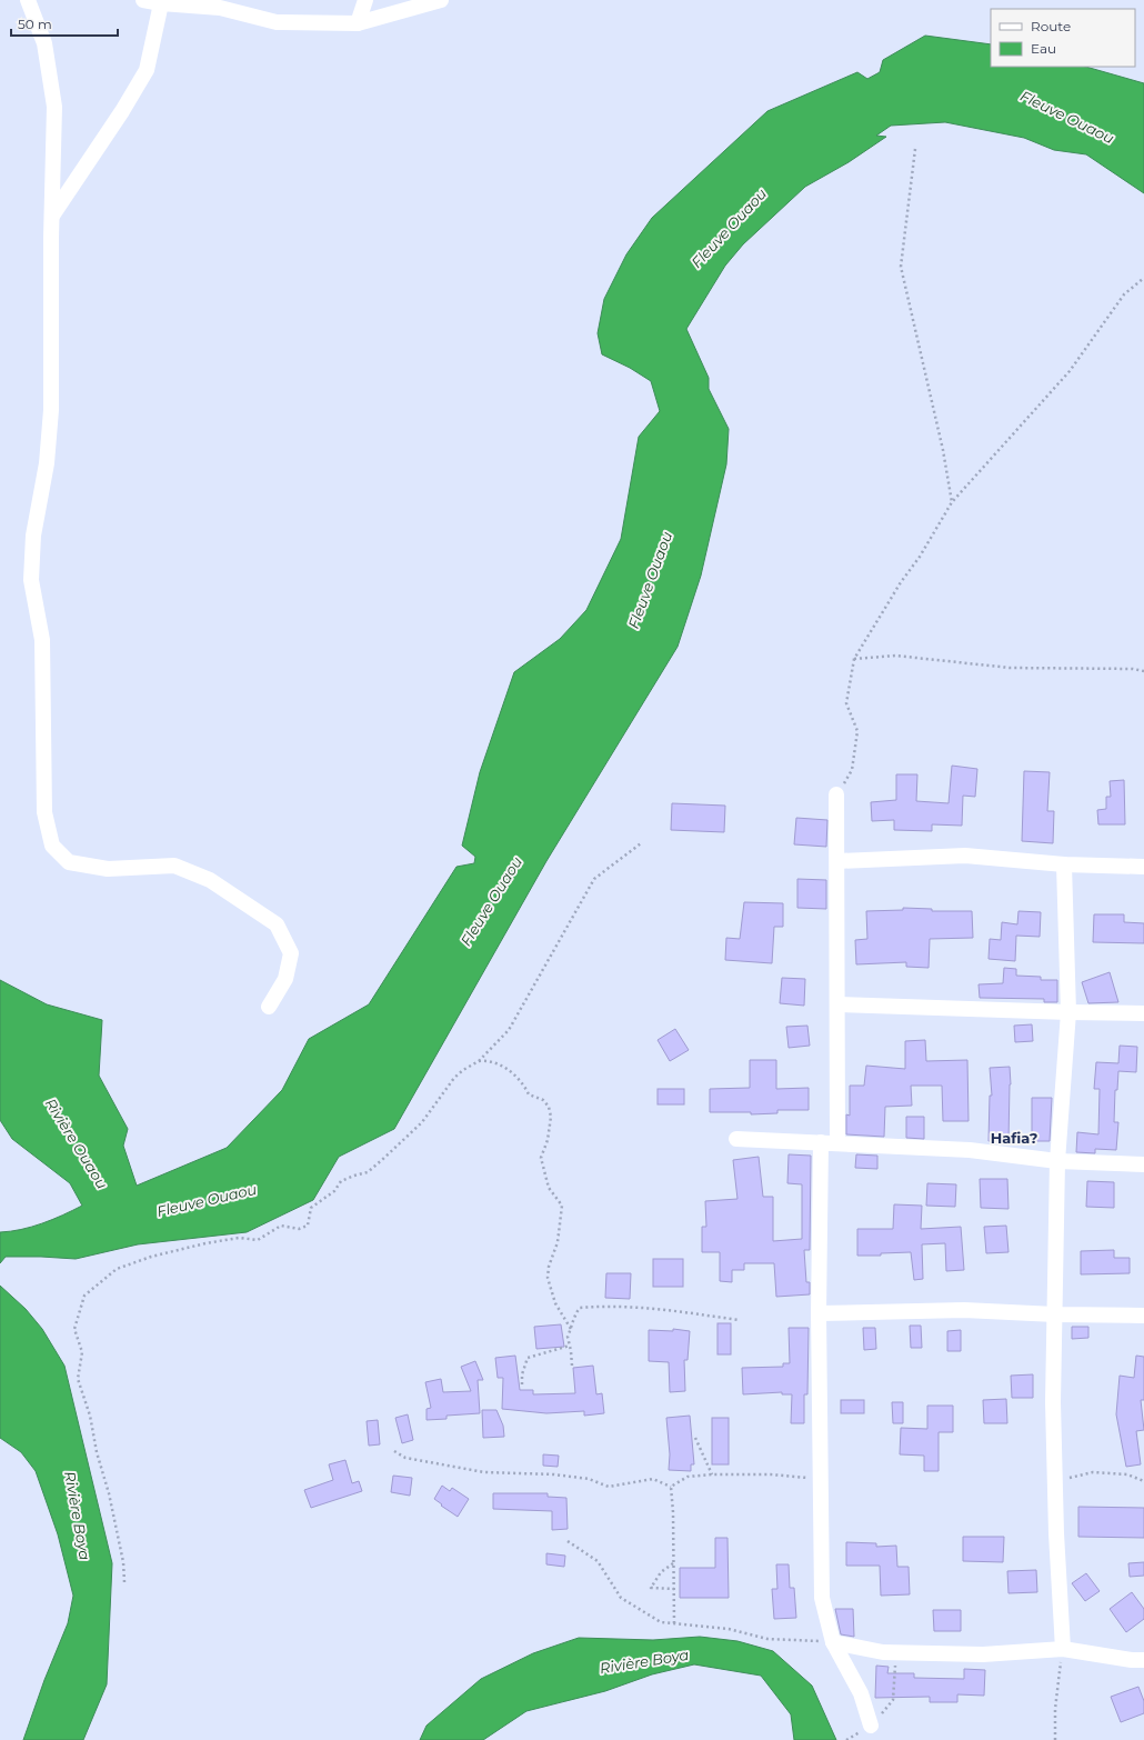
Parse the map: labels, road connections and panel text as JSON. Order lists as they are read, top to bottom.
{
  "districts": ["Hafia?"],
  "water": ["Fleuve Ouaou", "Rivière Ouaou", "Rivière Boya"],
  "legend": ["Route", "Eau"],
  "scale_bar": "50 m"
}
